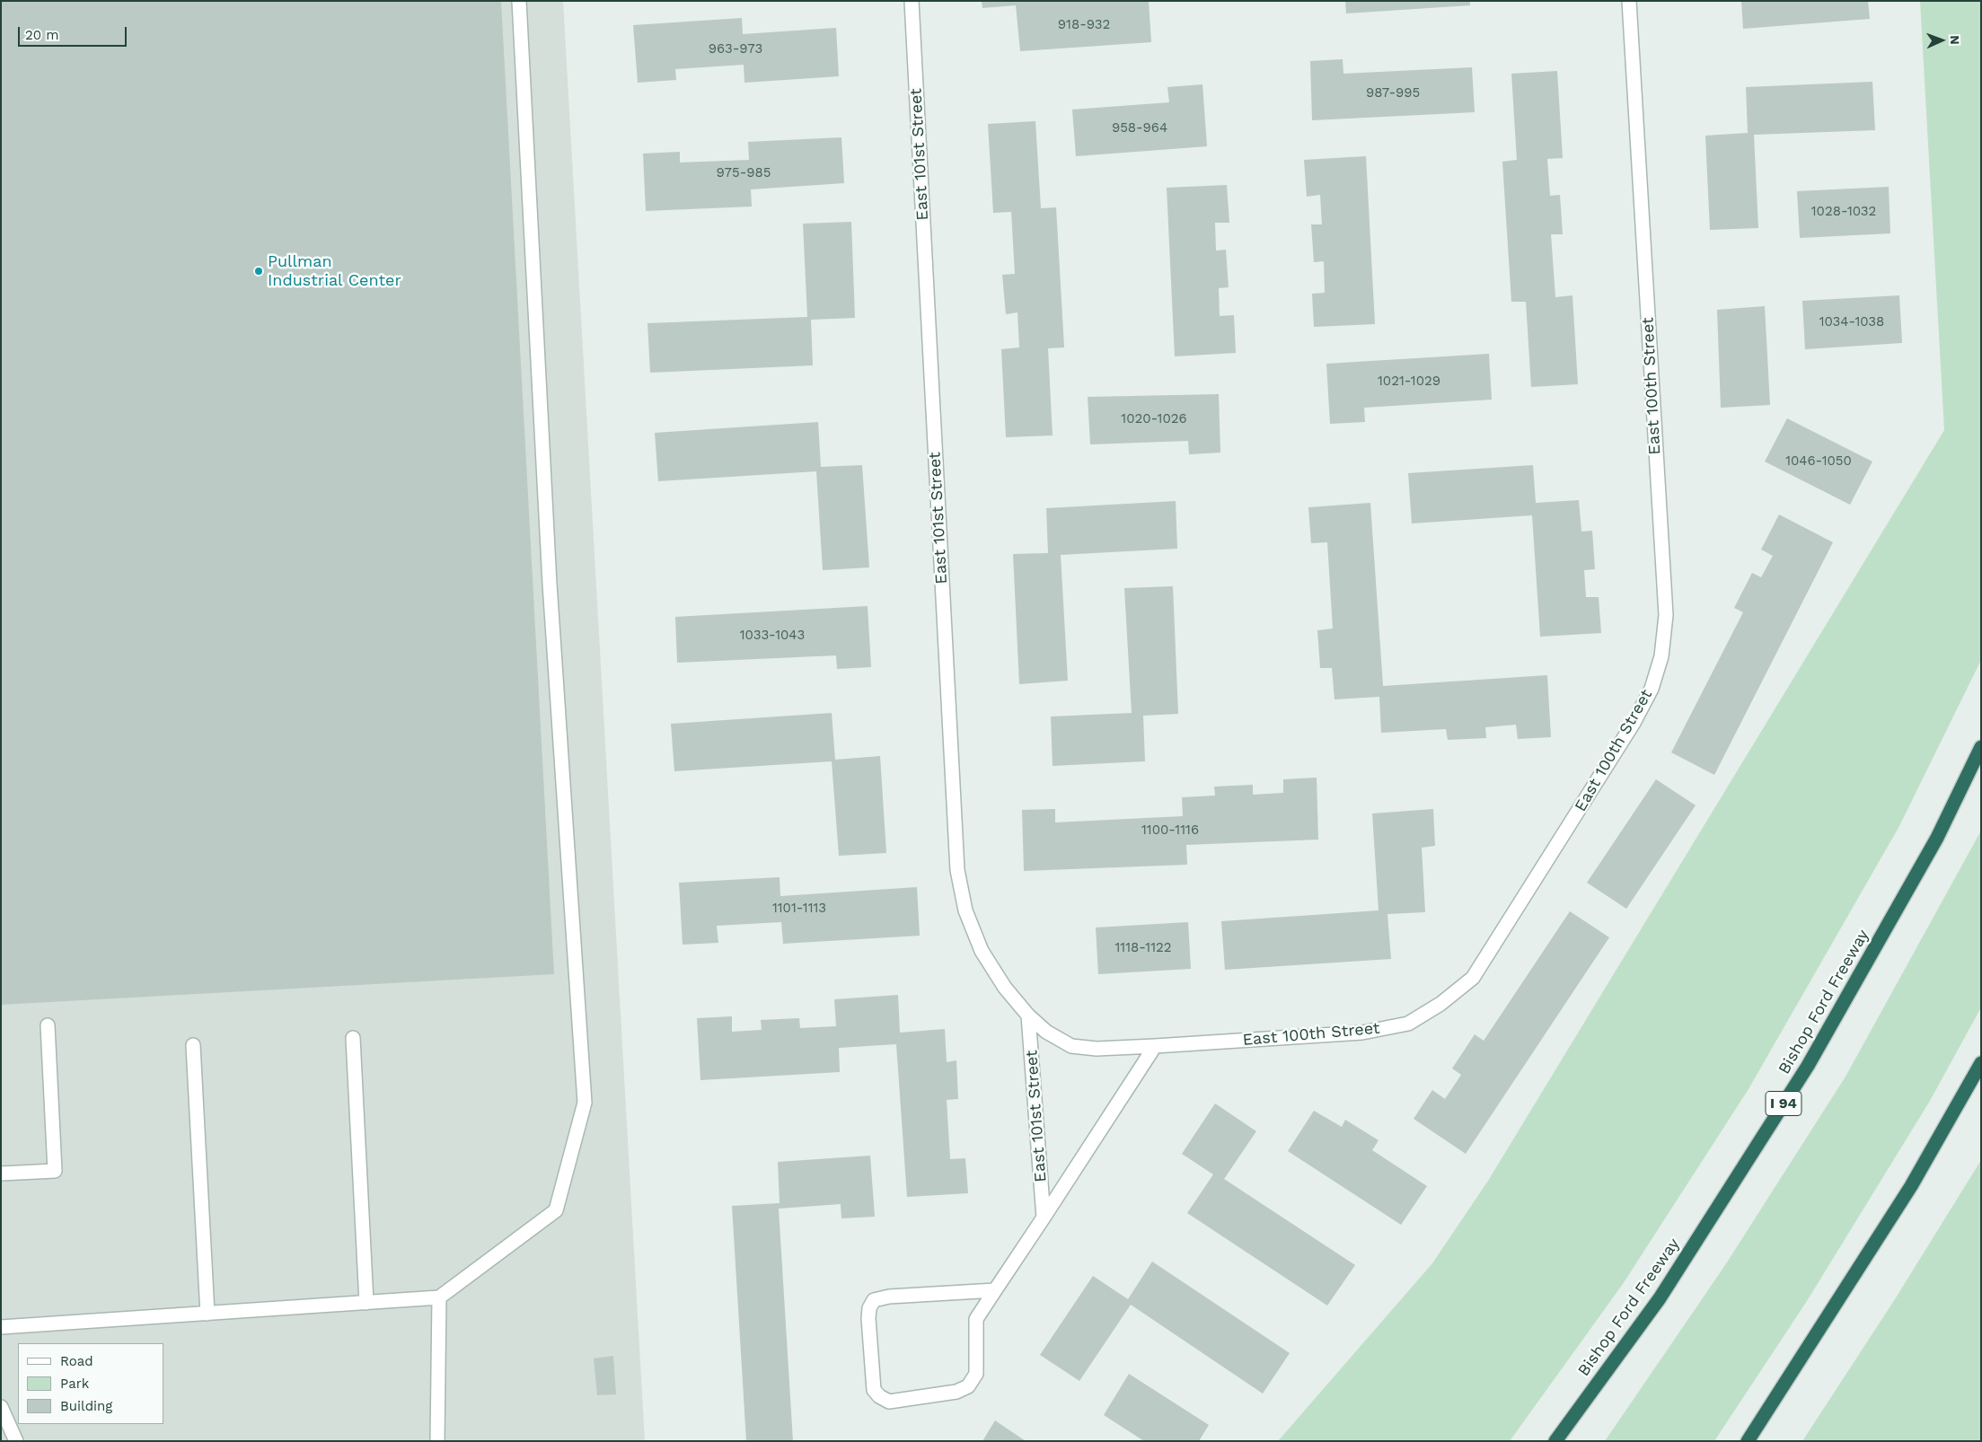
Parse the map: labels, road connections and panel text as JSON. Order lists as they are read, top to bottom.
{
  "streets": {
    "highway": ["Bishop Ford Freeway", "I 94"],
    "street": ["East 101st Street", "East 100th Street"]
  },
  "crossings": [
    ["East 101st Street", "East 100th Street"]
  ],
  "places": ["Pullman Industrial Center"],
  "house_numbers": [
    "918-932",
    "963-973",
    "987-995",
    "958-964",
    "975-985",
    "1028-1032",
    "1034-1038",
    "1021-1029",
    "1020-1026",
    "1046-1050",
    "1033-1043",
    "1100-1116",
    "1101-1113",
    "1118-1122"
  ],
  "legend": ["Road", "Park", "Building"],
  "scale_bar": "20 m",
  "north": "right"
}
